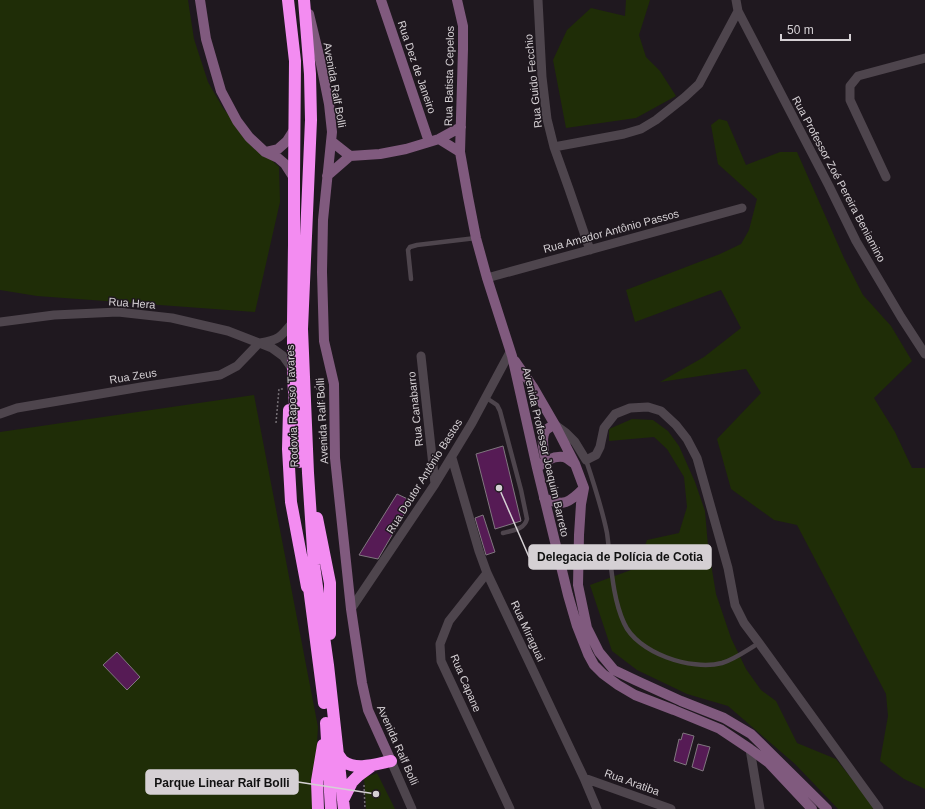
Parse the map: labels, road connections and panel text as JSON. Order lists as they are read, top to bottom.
{
  "streets": {
    "highway": ["Rodovia Raposo Tavares"],
    "main road": [
      "Rua Dez de Janeiro",
      "Rua Batista Cepelos",
      "Avenida Ralf Bolli",
      "Avenida Professor Joaquim Barreto"
    ],
    "street": [
      "Rua Guido Fecchio",
      "Rua Professor Zoé Pereira Beniamino",
      "Rua Amador Antônio Passos",
      "Rua Hera",
      "Rua Zeus",
      "Rua Canabarro",
      "Rua Doutor Antônio Bastos",
      "Rua Miraguai",
      "Rua Capane",
      "Rua Aratiba"
    ]
  },
  "crossings": [
    ["Rua Batista Cepelos", "Avenida Professor Joaquim Barreto"],
    ["Rua Guido Fecchio", "Rua Amador Antônio Passos"],
    ["Avenida Ralf Bolli", "Rodovia Raposo Tavares"],
    ["Avenida Ralf Bolli", "Rua Doutor Antônio Bastos"],
    ["Rua Amador Antônio Passos", "Avenida Professor Joaquim Barreto"],
    ["Rua Hera", "Rua Zeus"],
    ["Rua Hera", "Rodovia Raposo Tavares"],
    ["Rua Canabarro", "Rua Doutor Antônio Bastos"],
    ["Avenida Professor Joaquim Barreto", "Rua Doutor Antônio Bastos"],
    ["Rua Doutor Antônio Bastos", "Rua Miraguai"],
    ["Rua Miraguai", "Rua Capane"],
    ["Rua Miraguai", "Rua Aratiba"]
  ],
  "places": ["Delegacia de Polícia de Cotia", "Parque Linear Ralf Bolli"],
  "scale_bar": "50 m"
}
